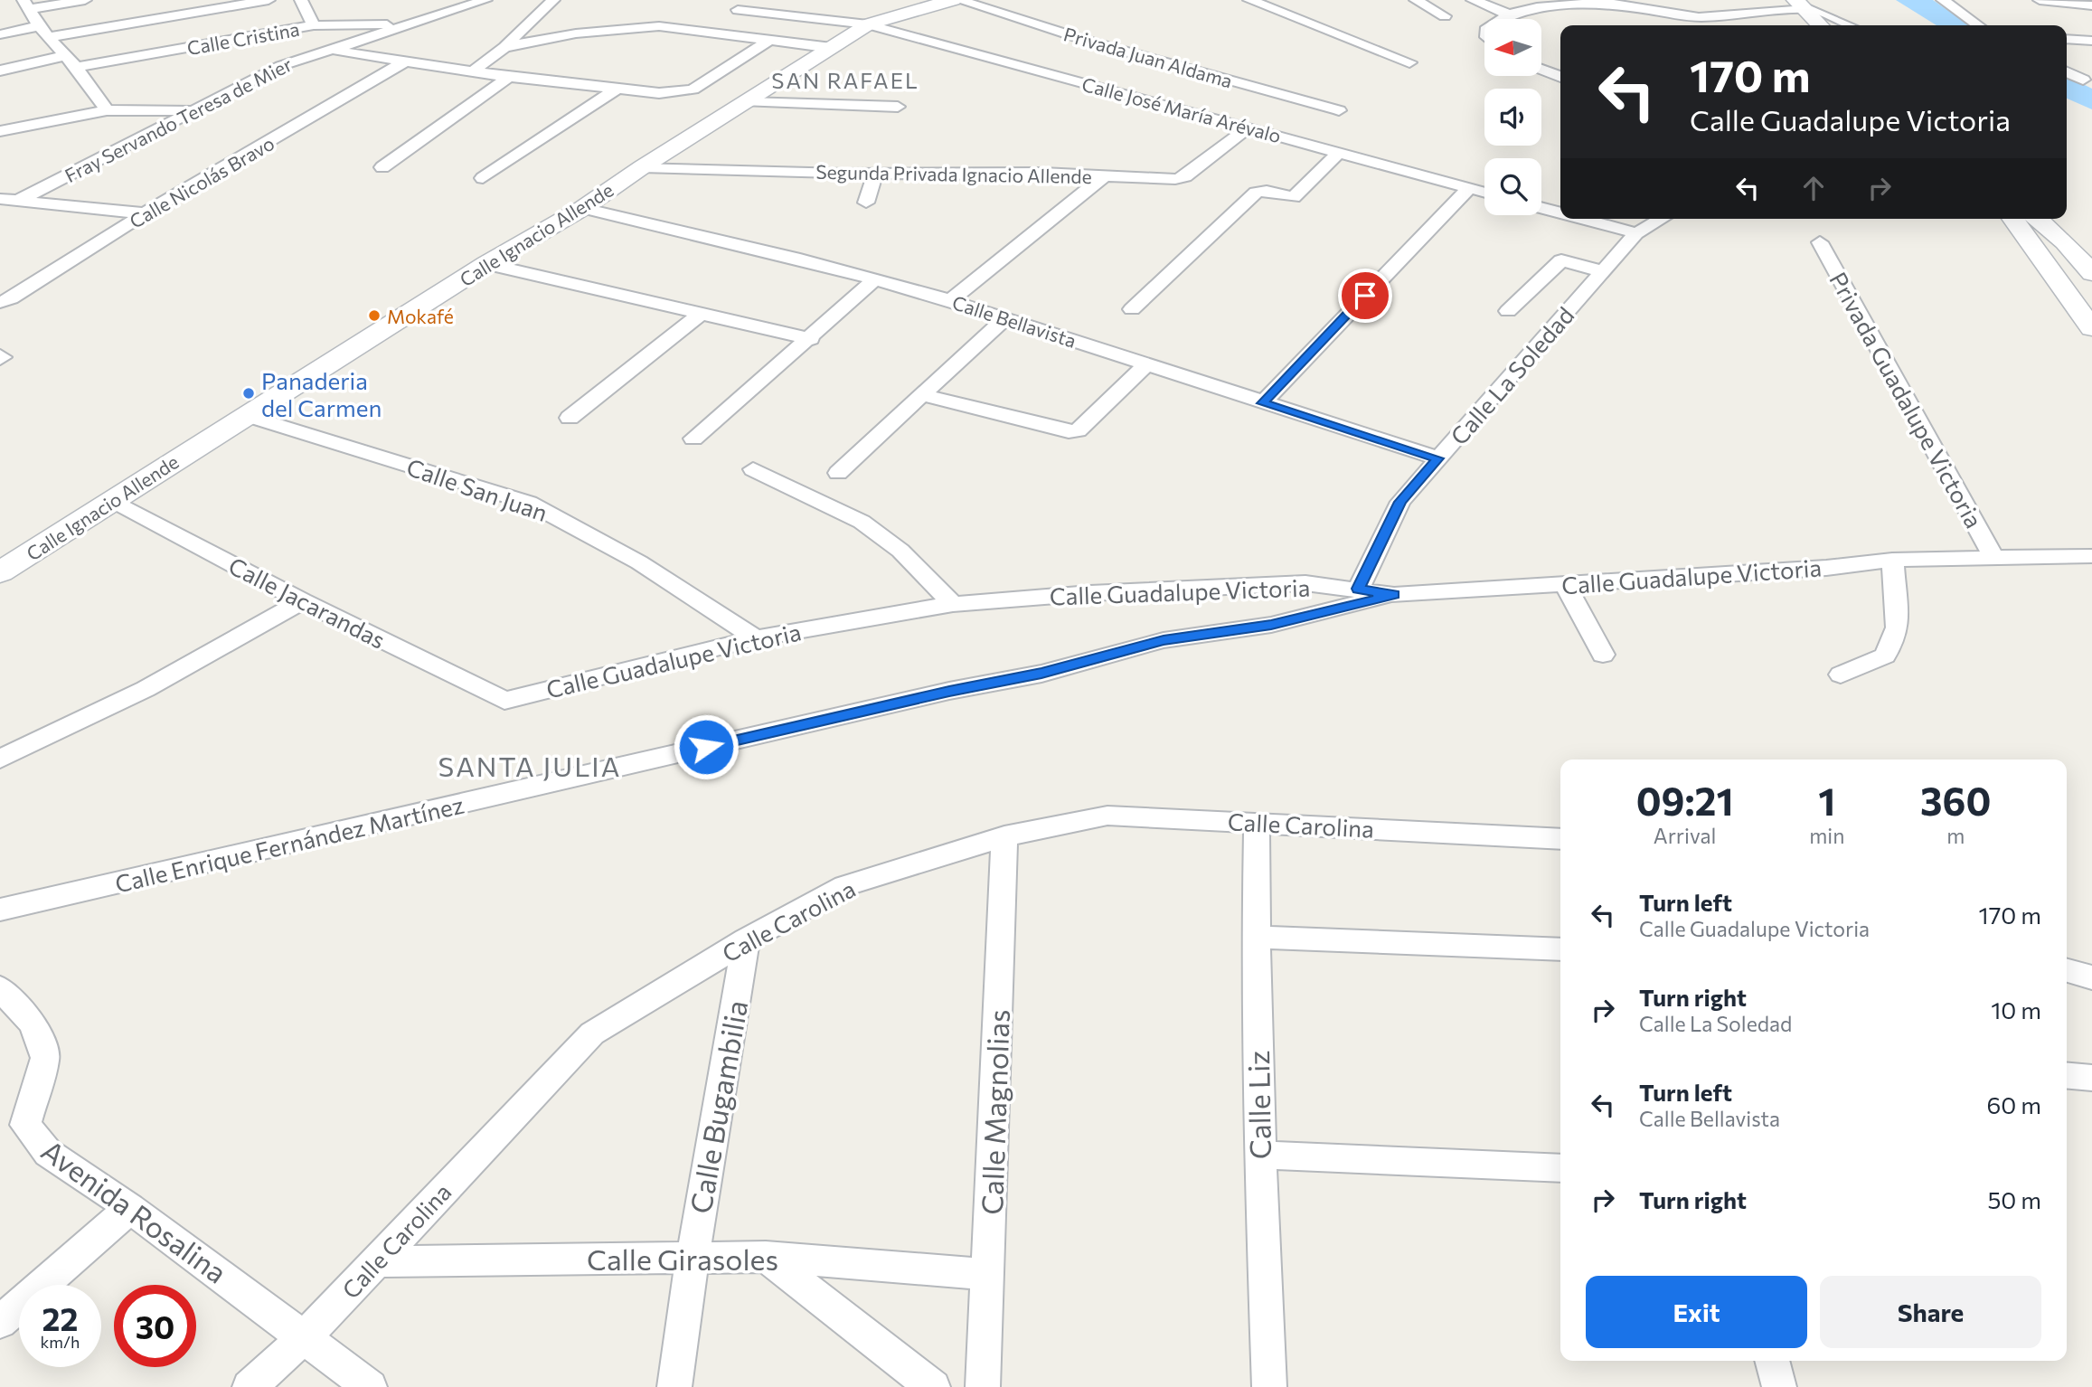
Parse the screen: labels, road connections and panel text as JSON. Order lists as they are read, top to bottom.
{
  "streets": {
    "street": [
      "Calle Cristina",
      "Privada Juan Aldama",
      "Calle José María Arévalo",
      "Fray Servando Teresa de Mier",
      "Segunda Privada Ignacio Allende",
      "Calle Nicolás Bravo",
      "Calle Ignacio Allende",
      "Calle Bellavista",
      "Calle La Soledad",
      "Privada Guadalupe Victoria",
      "Calle San Juan",
      "Calle Guadalupe Victoria",
      "Calle Jacarandas",
      "Calle Carolina",
      "Calle Enrique Fernández Martínez",
      "Calle Liz",
      "Calle Bugambilia",
      "Calle Magnolias",
      "Avenida Rosalina",
      "Calle Girasoles"
    ]
  },
  "crossings": [
    ["Calle Cristina", "Fray Servando Teresa de Mier"],
    ["Calle José María Arévalo", "Segunda Privada Ignacio Allende"],
    ["Calle José María Arévalo", "Calle Ignacio Allende"],
    ["Segunda Privada Ignacio Allende", "Calle Ignacio Allende"],
    ["Calle Ignacio Allende", "Calle Bellavista"],
    ["Calle Ignacio Allende", "Calle San Juan"],
    ["Calle Ignacio Allende", "Calle Jacarandas"],
    ["Calle Bellavista", "Calle La Soledad"],
    ["Calle La Soledad", "Calle Guadalupe Victoria"],
    ["Privada Guadalupe Victoria", "Calle Guadalupe Victoria"],
    ["Calle San Juan", "Calle Guadalupe Victoria"],
    ["Calle Guadalupe Victoria", "Calle Jacarandas"],
    ["Calle Guadalupe Victoria", "Calle Enrique Fernández Martínez"],
    ["Calle Carolina", "Calle Liz"],
    ["Calle Carolina", "Calle Bugambilia"],
    ["Calle Carolina", "Calle Magnolias"],
    ["Calle Carolina", "Avenida Rosalina"],
    ["Calle Carolina", "Calle Girasoles"],
    ["Calle Bugambilia", "Calle Girasoles"],
    ["Calle Magnolias", "Calle Girasoles"]
  ],
  "districts": ["SAN RAFAEL", "SANTA JULIA"],
  "places": ["Mokafé", "Panaderia del Carmen"],
  "north": "left",
  "page": {
    "turn": ["170 m", "Calle Guadalupe Victoria"],
    "eta": [
      "09:21",
      "Arrival",
      "1",
      "min",
      "360",
      "m"
    ],
    "list": [
      {
        "name": "Turn left",
        "note": "Calle Guadalupe Victoria",
        "value": "170 m"
      },
      {
        "name": "Turn right",
        "note": "Calle La Soledad",
        "value": "10 m"
      },
      {
        "name": "Turn left",
        "note": "Calle Bellavista",
        "value": "60 m"
      },
      {
        "name": "Turn right",
        "value": "50 m"
      }
    ],
    "buttons": ["Exit", "Share"],
    "speed": "22 km/h",
    "limit": "30"
  }
}
